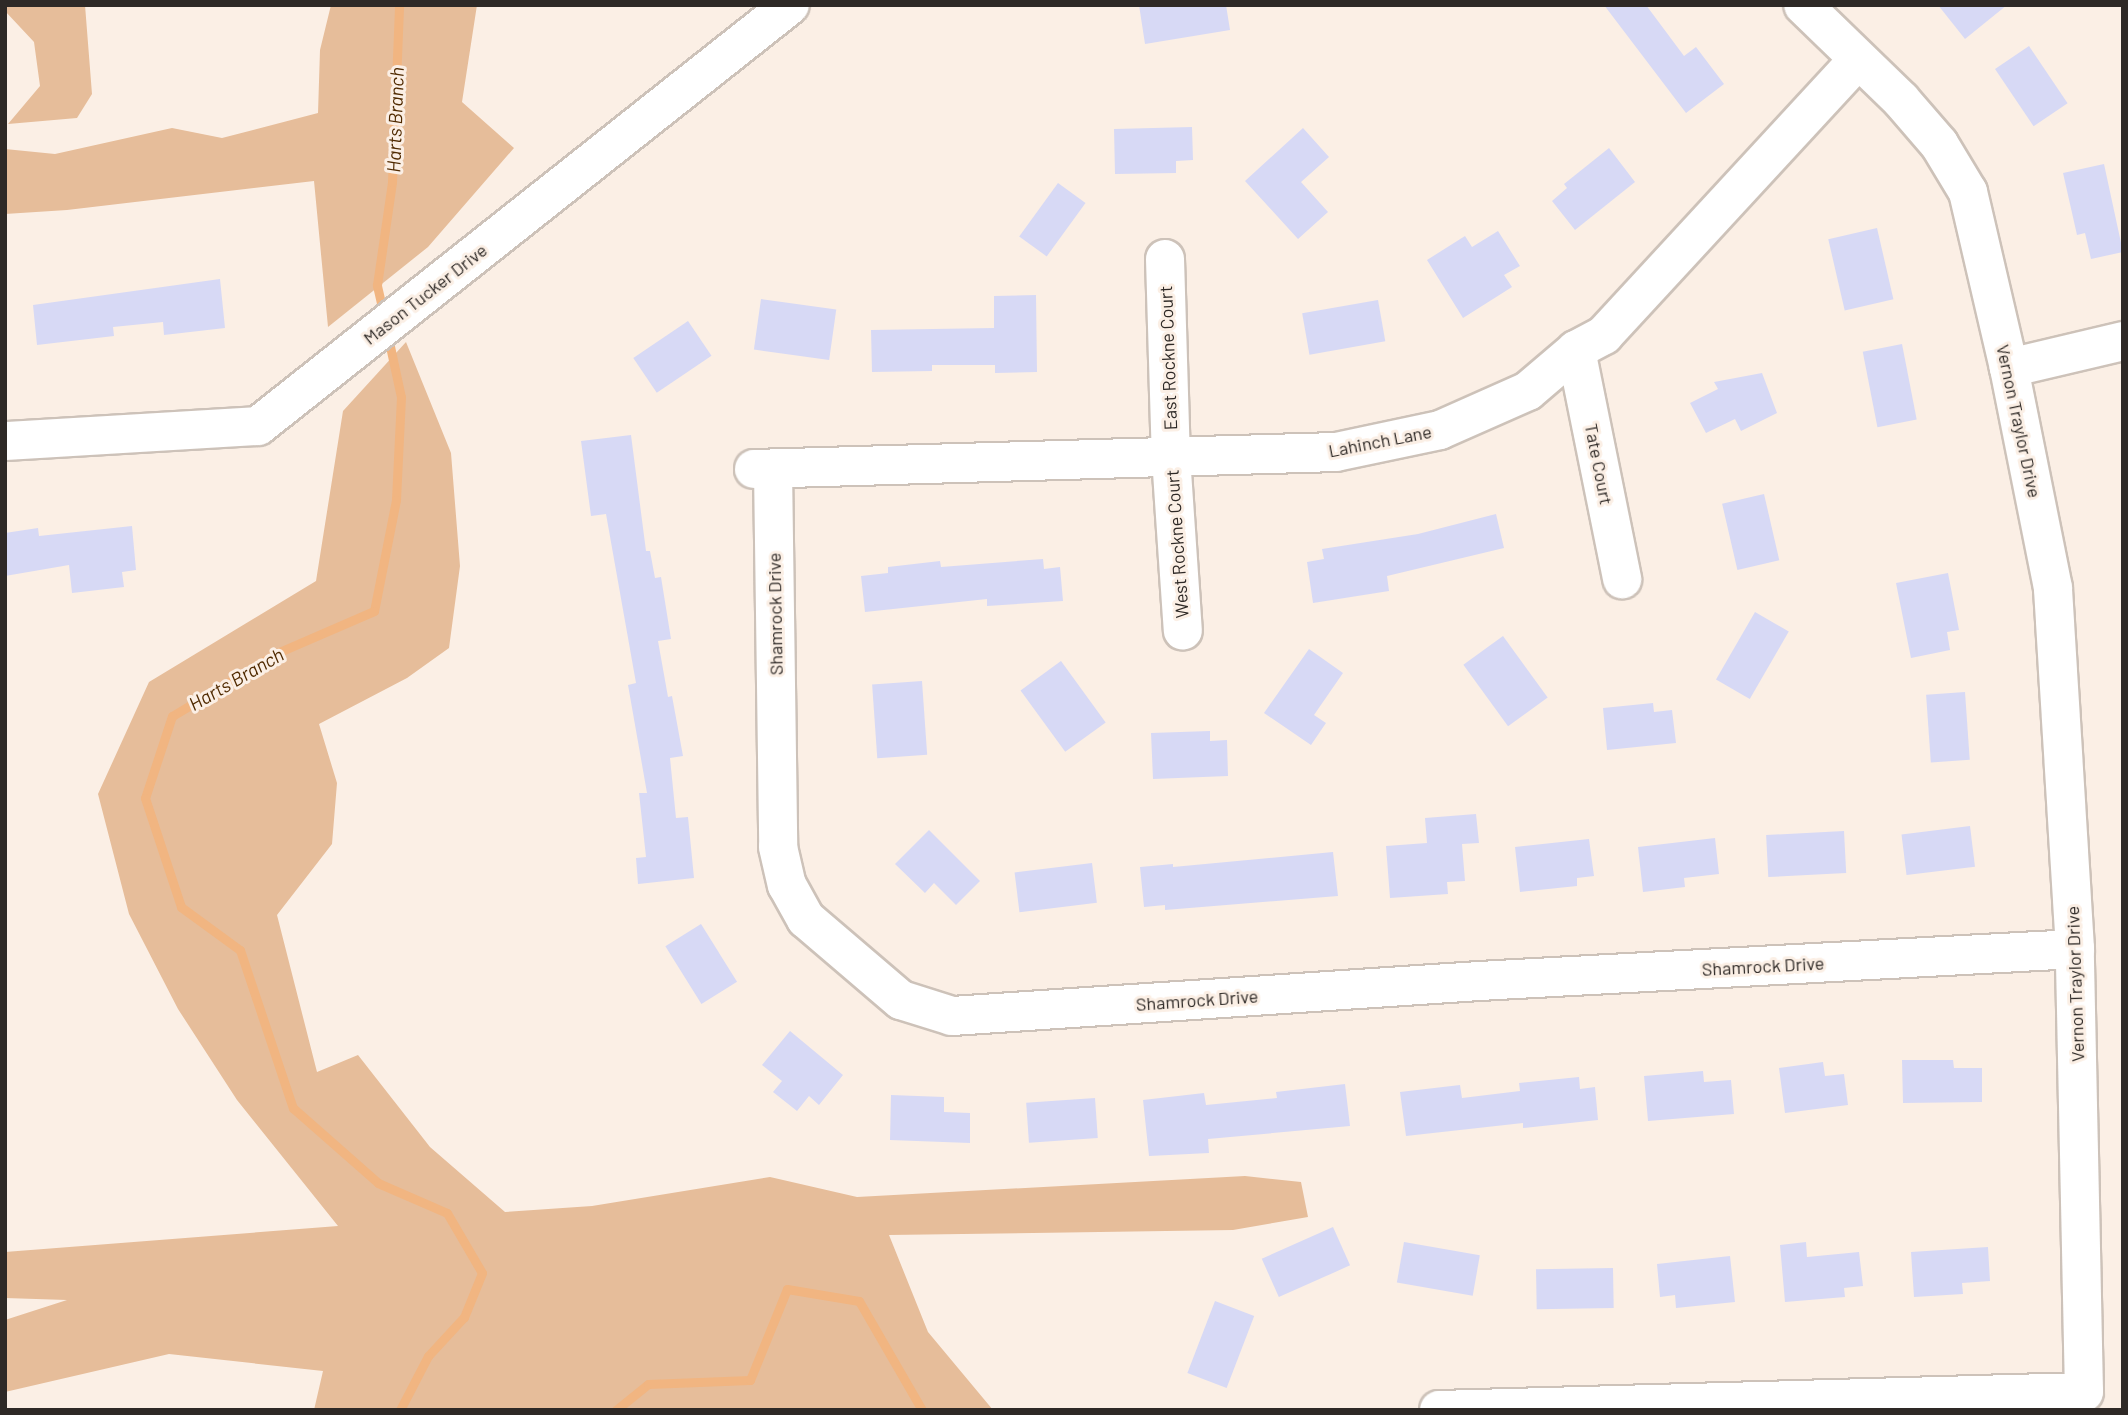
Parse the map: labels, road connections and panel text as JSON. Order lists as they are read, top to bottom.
{
  "streets": {
    "street": [
      "Mason Tucker Drive",
      "East Rockne Court",
      "Vernon Traylor Drive",
      "Lahinch Lane",
      "Tate Court",
      "West Rockne Court",
      "Shamrock Drive"
    ]
  },
  "crossings": [
    ["East Rockne Court", "Lahinch Lane"],
    ["East Rockne Court", "West Rockne Court"],
    ["Vernon Traylor Drive", "Lahinch Lane"],
    ["Vernon Traylor Drive", "Shamrock Drive"],
    ["Lahinch Lane", "Tate Court"],
    ["Lahinch Lane", "West Rockne Court"],
    ["Lahinch Lane", "Shamrock Drive"]
  ],
  "water": ["Harts Branch"]
}
